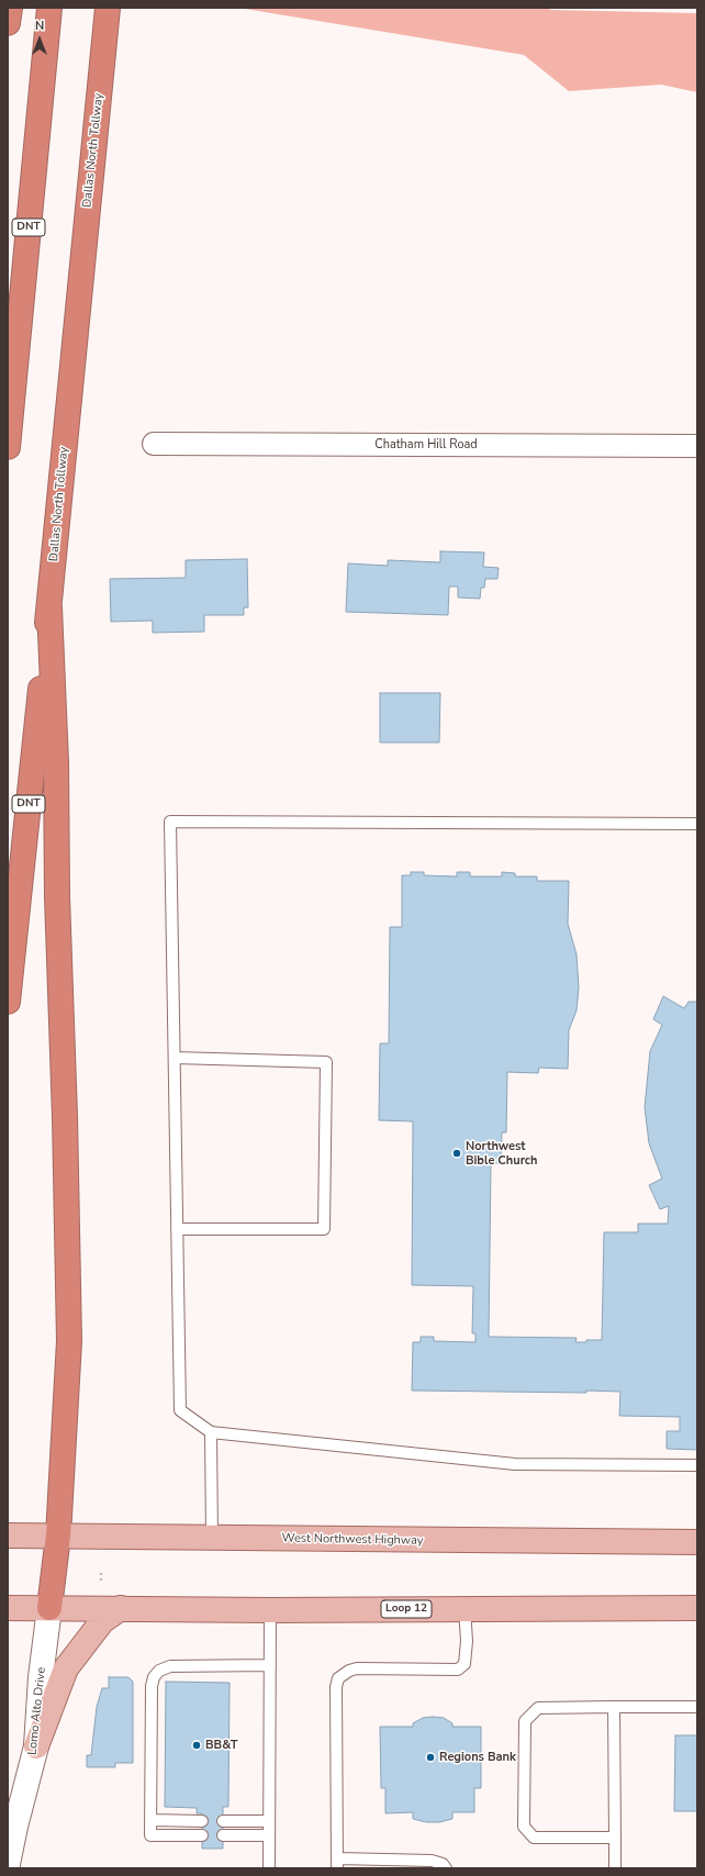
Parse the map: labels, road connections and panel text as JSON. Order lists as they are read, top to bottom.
{
  "streets": {
    "highway": ["Dallas North Tollway", "DNT"],
    "main road": ["West Northwest Highway", "Loop 12", "Lomo Alto Drive"],
    "street": ["Chatham Hill Road"]
  },
  "crossings": [
    ["Loop 12", "Lomo Alto Drive"]
  ],
  "places": ["Northwest Bible Church", "BB&T", "Regions Bank"],
  "north": "top"
}
